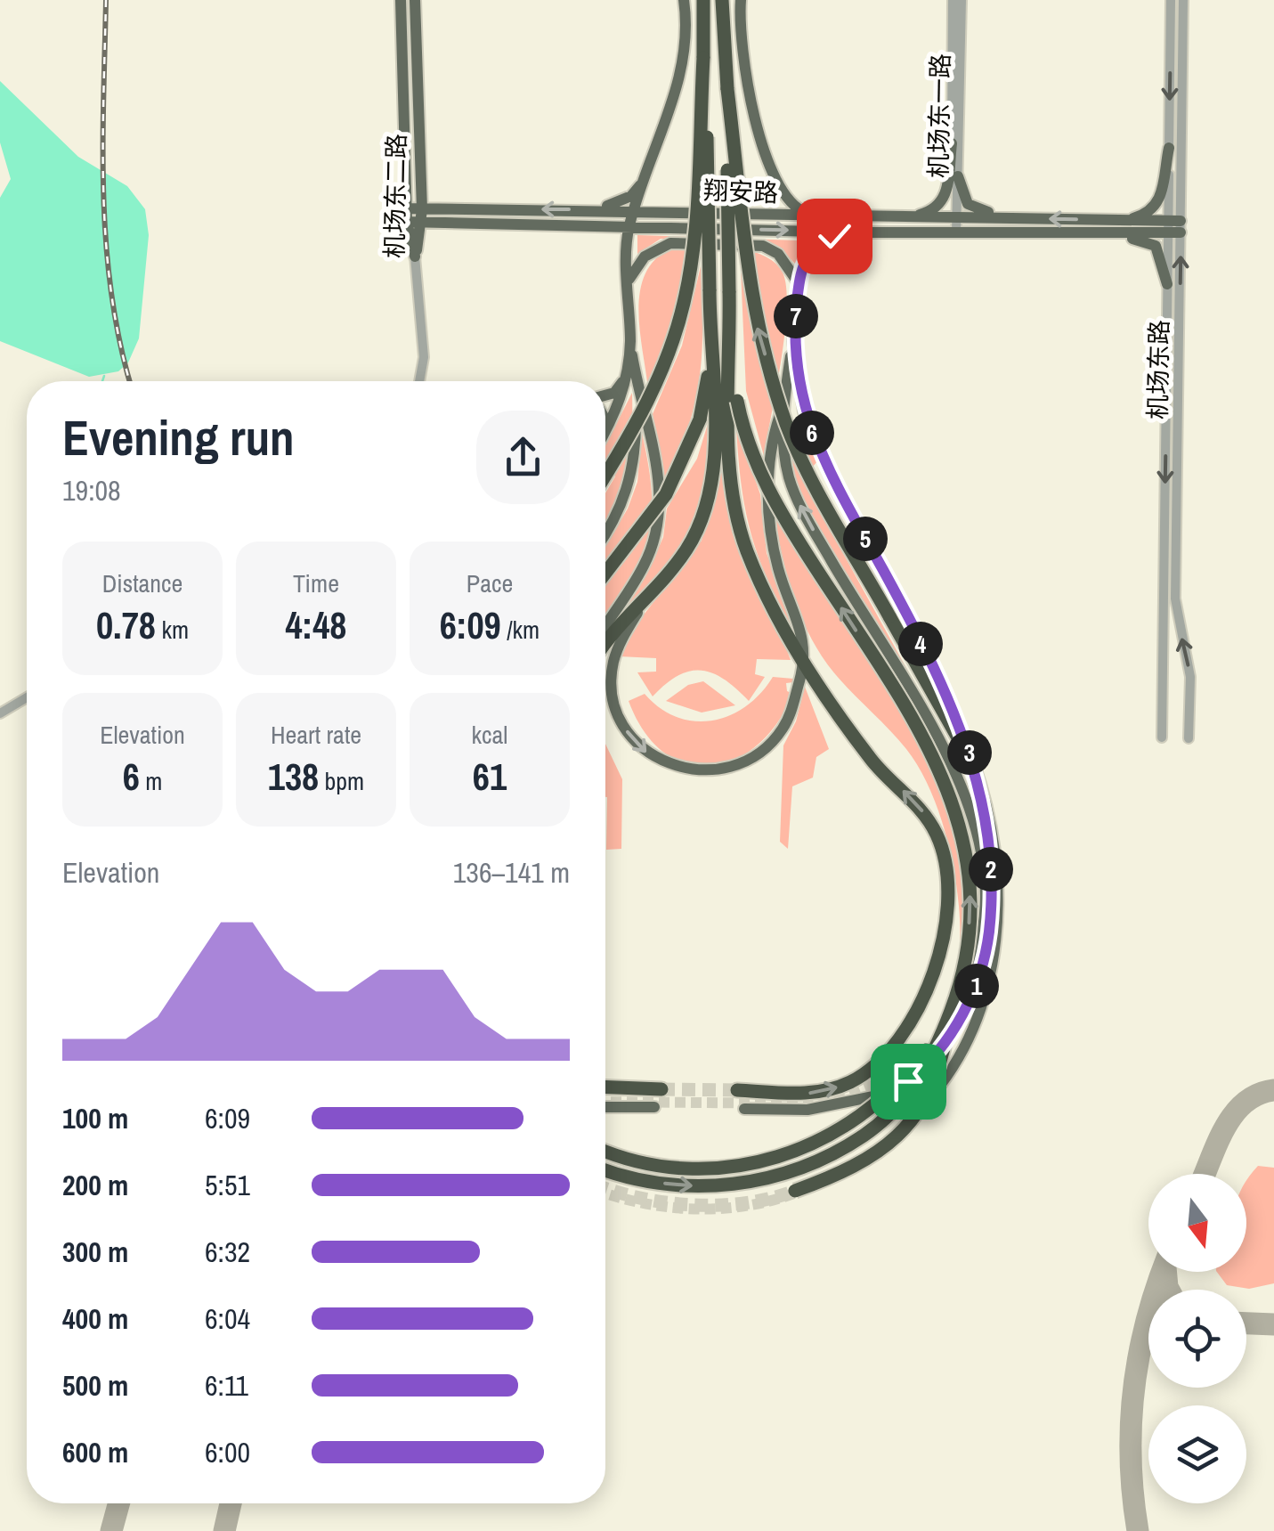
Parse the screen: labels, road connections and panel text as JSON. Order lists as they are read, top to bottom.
{
  "streets": {
    "main road": ["翔安路", "机场东二路"],
    "street": ["机场东一路", "机场东路"]
  },
  "crossings": [
    ["机场东一路", "翔安路"],
    ["翔安路", "机场东二路"],
    ["翔安路", "机场东路"]
  ],
  "north": "bottom",
  "page": {
    "pins": [
      "7",
      "6",
      "5",
      "4",
      "3",
      "2",
      "1"
    ],
    "heading": ["Evening run", "19:08"],
    "stats": [
      ["Distance", "0.78 km"],
      ["Time", "4:48"],
      ["Pace", "6:09 /km"],
      ["Elevation", "6 m"],
      ["Heart rate", "138 bpm"],
      ["kcal", "61"]
    ],
    "chart": ["Elevation", "136–141 m"],
    "list": [
      {
        "name": "100 m",
        "note": "6:09"
      },
      {
        "name": "200 m",
        "note": "5:51"
      },
      {
        "name": "300 m",
        "note": "6:32"
      },
      {
        "name": "400 m",
        "note": "6:04"
      },
      {
        "name": "500 m",
        "note": "6:11"
      },
      {
        "name": "600 m",
        "note": "6:00"
      }
    ]
  }
}
